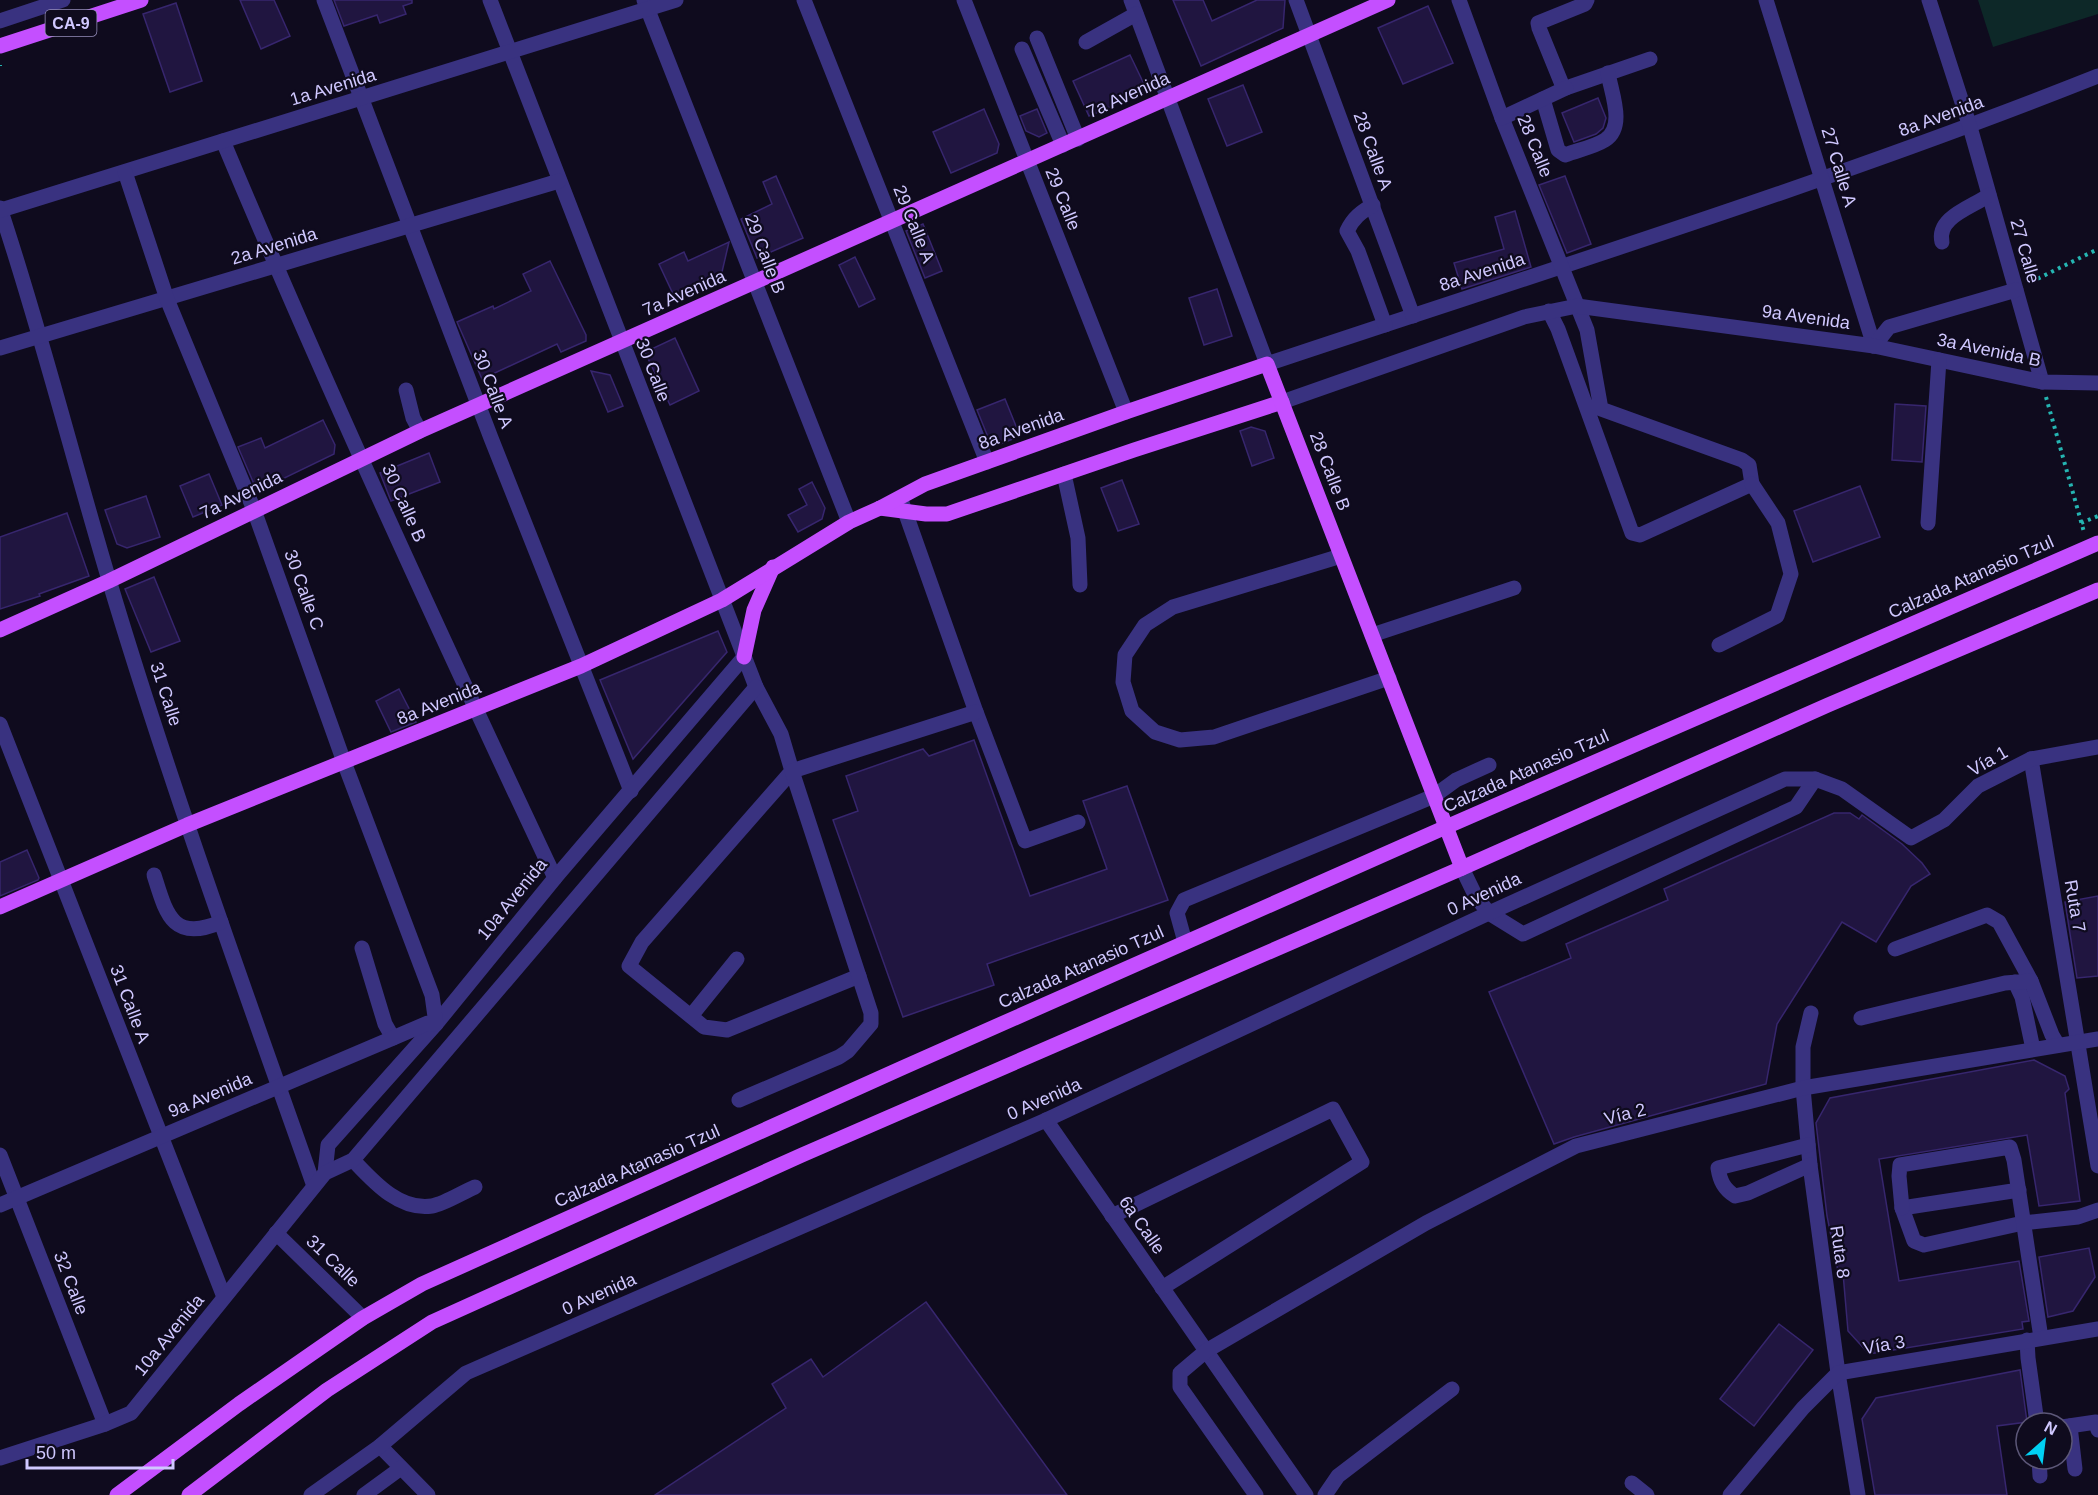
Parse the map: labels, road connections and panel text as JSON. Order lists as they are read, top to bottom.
{
  "streets": {
    "main road": [
      "CA-9",
      "7a Avenida",
      "8a Avenida",
      "28 Calle B",
      "Calzada Atanasio Tzul"
    ],
    "street": [
      "1a Avenida",
      "28 Calle",
      "28 Calle A",
      "27 Calle A",
      "29 Calle",
      "29 Calle A",
      "2a Avenida",
      "27 Calle",
      "29 Calle B",
      "9a Avenida",
      "3a Avenida B",
      "30 Calle",
      "30 Calle A",
      "30 Calle B",
      "30 Calle C",
      "31 Calle",
      "Vía 1",
      "0 Avenida",
      "10a Avenida",
      "Ruta 7",
      "31 Calle A",
      "Vía 2",
      "6a Calle",
      "Ruta 8",
      "32 Calle",
      "Vía 3"
    ]
  },
  "crossings": [
    ["1a Avenida", "29 Calle B"],
    ["1a Avenida", "30 Calle"],
    ["1a Avenida", "30 Calle A"],
    ["1a Avenida", "30 Calle B"],
    ["1a Avenida", "30 Calle C"],
    ["1a Avenida", "31 Calle"],
    ["7a Avenida", "28 Calle A"],
    ["7a Avenida", "29 Calle"],
    ["7a Avenida", "29 Calle A"],
    ["7a Avenida", "29 Calle B"],
    ["7a Avenida", "30 Calle"],
    ["7a Avenida", "30 Calle A"],
    ["7a Avenida", "28 Calle B"],
    ["7a Avenida", "30 Calle B"],
    ["7a Avenida", "30 Calle C"],
    ["7a Avenida", "31 Calle"],
    ["8a Avenida", "28 Calle"],
    ["8a Avenida", "28 Calle A"],
    ["8a Avenida", "27 Calle A"],
    ["8a Avenida", "29 Calle"],
    ["8a Avenida", "29 Calle A"],
    ["8a Avenida", "27 Calle"],
    ["8a Avenida", "29 Calle B"],
    ["8a Avenida", "9a Avenida"],
    ["8a Avenida", "30 Calle"],
    ["8a Avenida", "30 Calle A"],
    ["8a Avenida", "28 Calle B"],
    ["8a Avenida", "30 Calle B"],
    ["8a Avenida", "30 Calle C"],
    ["8a Avenida", "31 Calle"],
    ["8a Avenida", "31 Calle A"],
    ["28 Calle", "9a Avenida"],
    ["27 Calle A", "9a Avenida"],
    ["27 Calle A", "3a Avenida B"],
    ["2a Avenida", "30 Calle"],
    ["2a Avenida", "30 Calle A"],
    ["2a Avenida", "30 Calle B"],
    ["2a Avenida", "30 Calle C"],
    ["2a Avenida", "31 Calle"],
    ["27 Calle", "3a Avenida B"],
    ["9a Avenida", "3a Avenida B"],
    ["9a Avenida", "30 Calle C"],
    ["9a Avenida", "31 Calle"],
    ["9a Avenida", "10a Avenida"],
    ["9a Avenida", "31 Calle A"],
    ["9a Avenida", "32 Calle"],
    ["30 Calle", "10a Avenida"],
    ["30 Calle A", "10a Avenida"],
    ["28 Calle B", "Calzada Atanasio Tzul"],
    ["28 Calle B", "0 Avenida"],
    ["30 Calle B", "10a Avenida"],
    ["Calzada Atanasio Tzul", "31 Calle"],
    ["30 Calle C", "10a Avenida"],
    ["31 Calle", "10a Avenida"],
    ["Vía 1", "0 Avenida"],
    ["Vía 1", "Ruta 7"],
    ["0 Avenida", "6a Calle"],
    ["10a Avenida", "31 Calle A"],
    ["10a Avenida", "32 Calle"],
    ["Ruta 7", "Vía 2"],
    ["Vía 2", "6a Calle"],
    ["Vía 2", "Ruta 8"],
    ["Ruta 8", "Vía 3"]
  ],
  "scale_bar": "50 m",
  "north": "top right"
}
